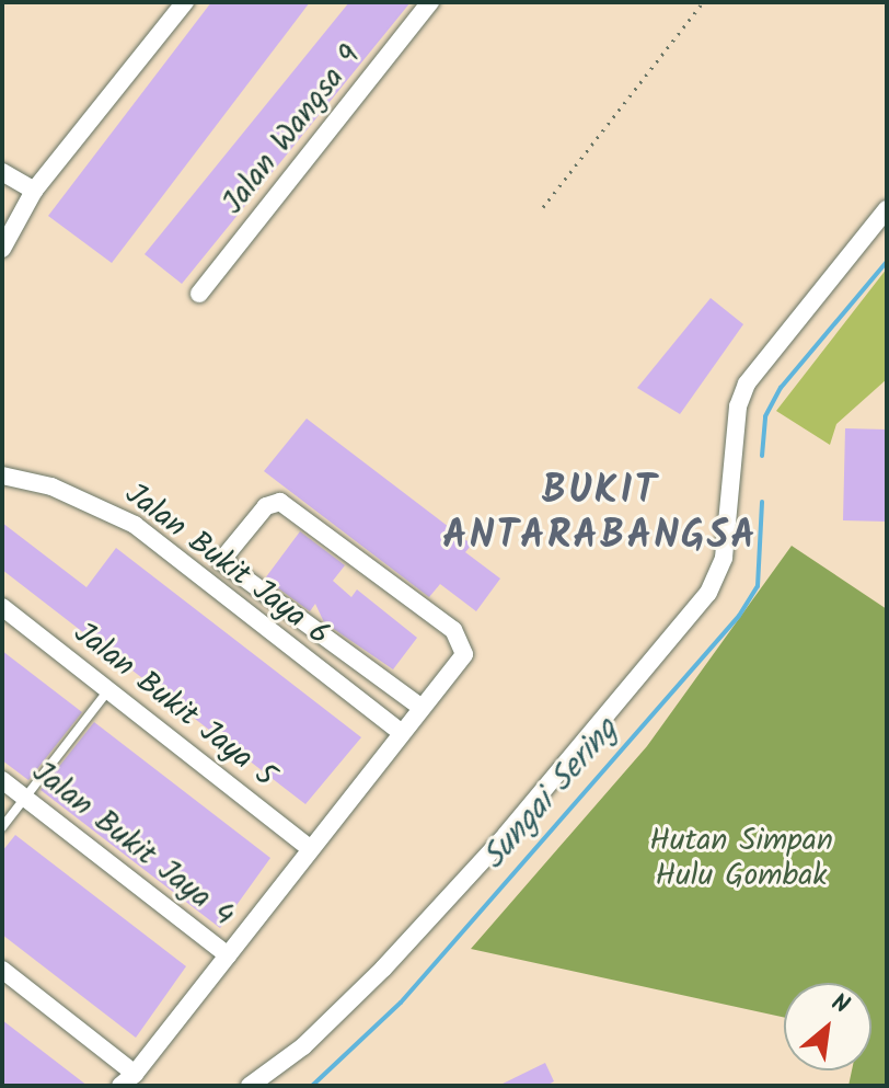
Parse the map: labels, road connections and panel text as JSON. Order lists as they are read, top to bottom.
{
  "streets": {
    "street": [
      "Jalan Wangsa 9",
      "Jalan Bukit Jaya 6",
      "Jalan Bukit Jaya 5",
      "Jalan Bukit Jaya 4"
    ]
  },
  "districts": ["BUKIT ANTARABANGSA"],
  "water": ["Sungai Sering"],
  "parks": ["Hutan Simpan Hulu Gombak"],
  "north": "top right"
}
